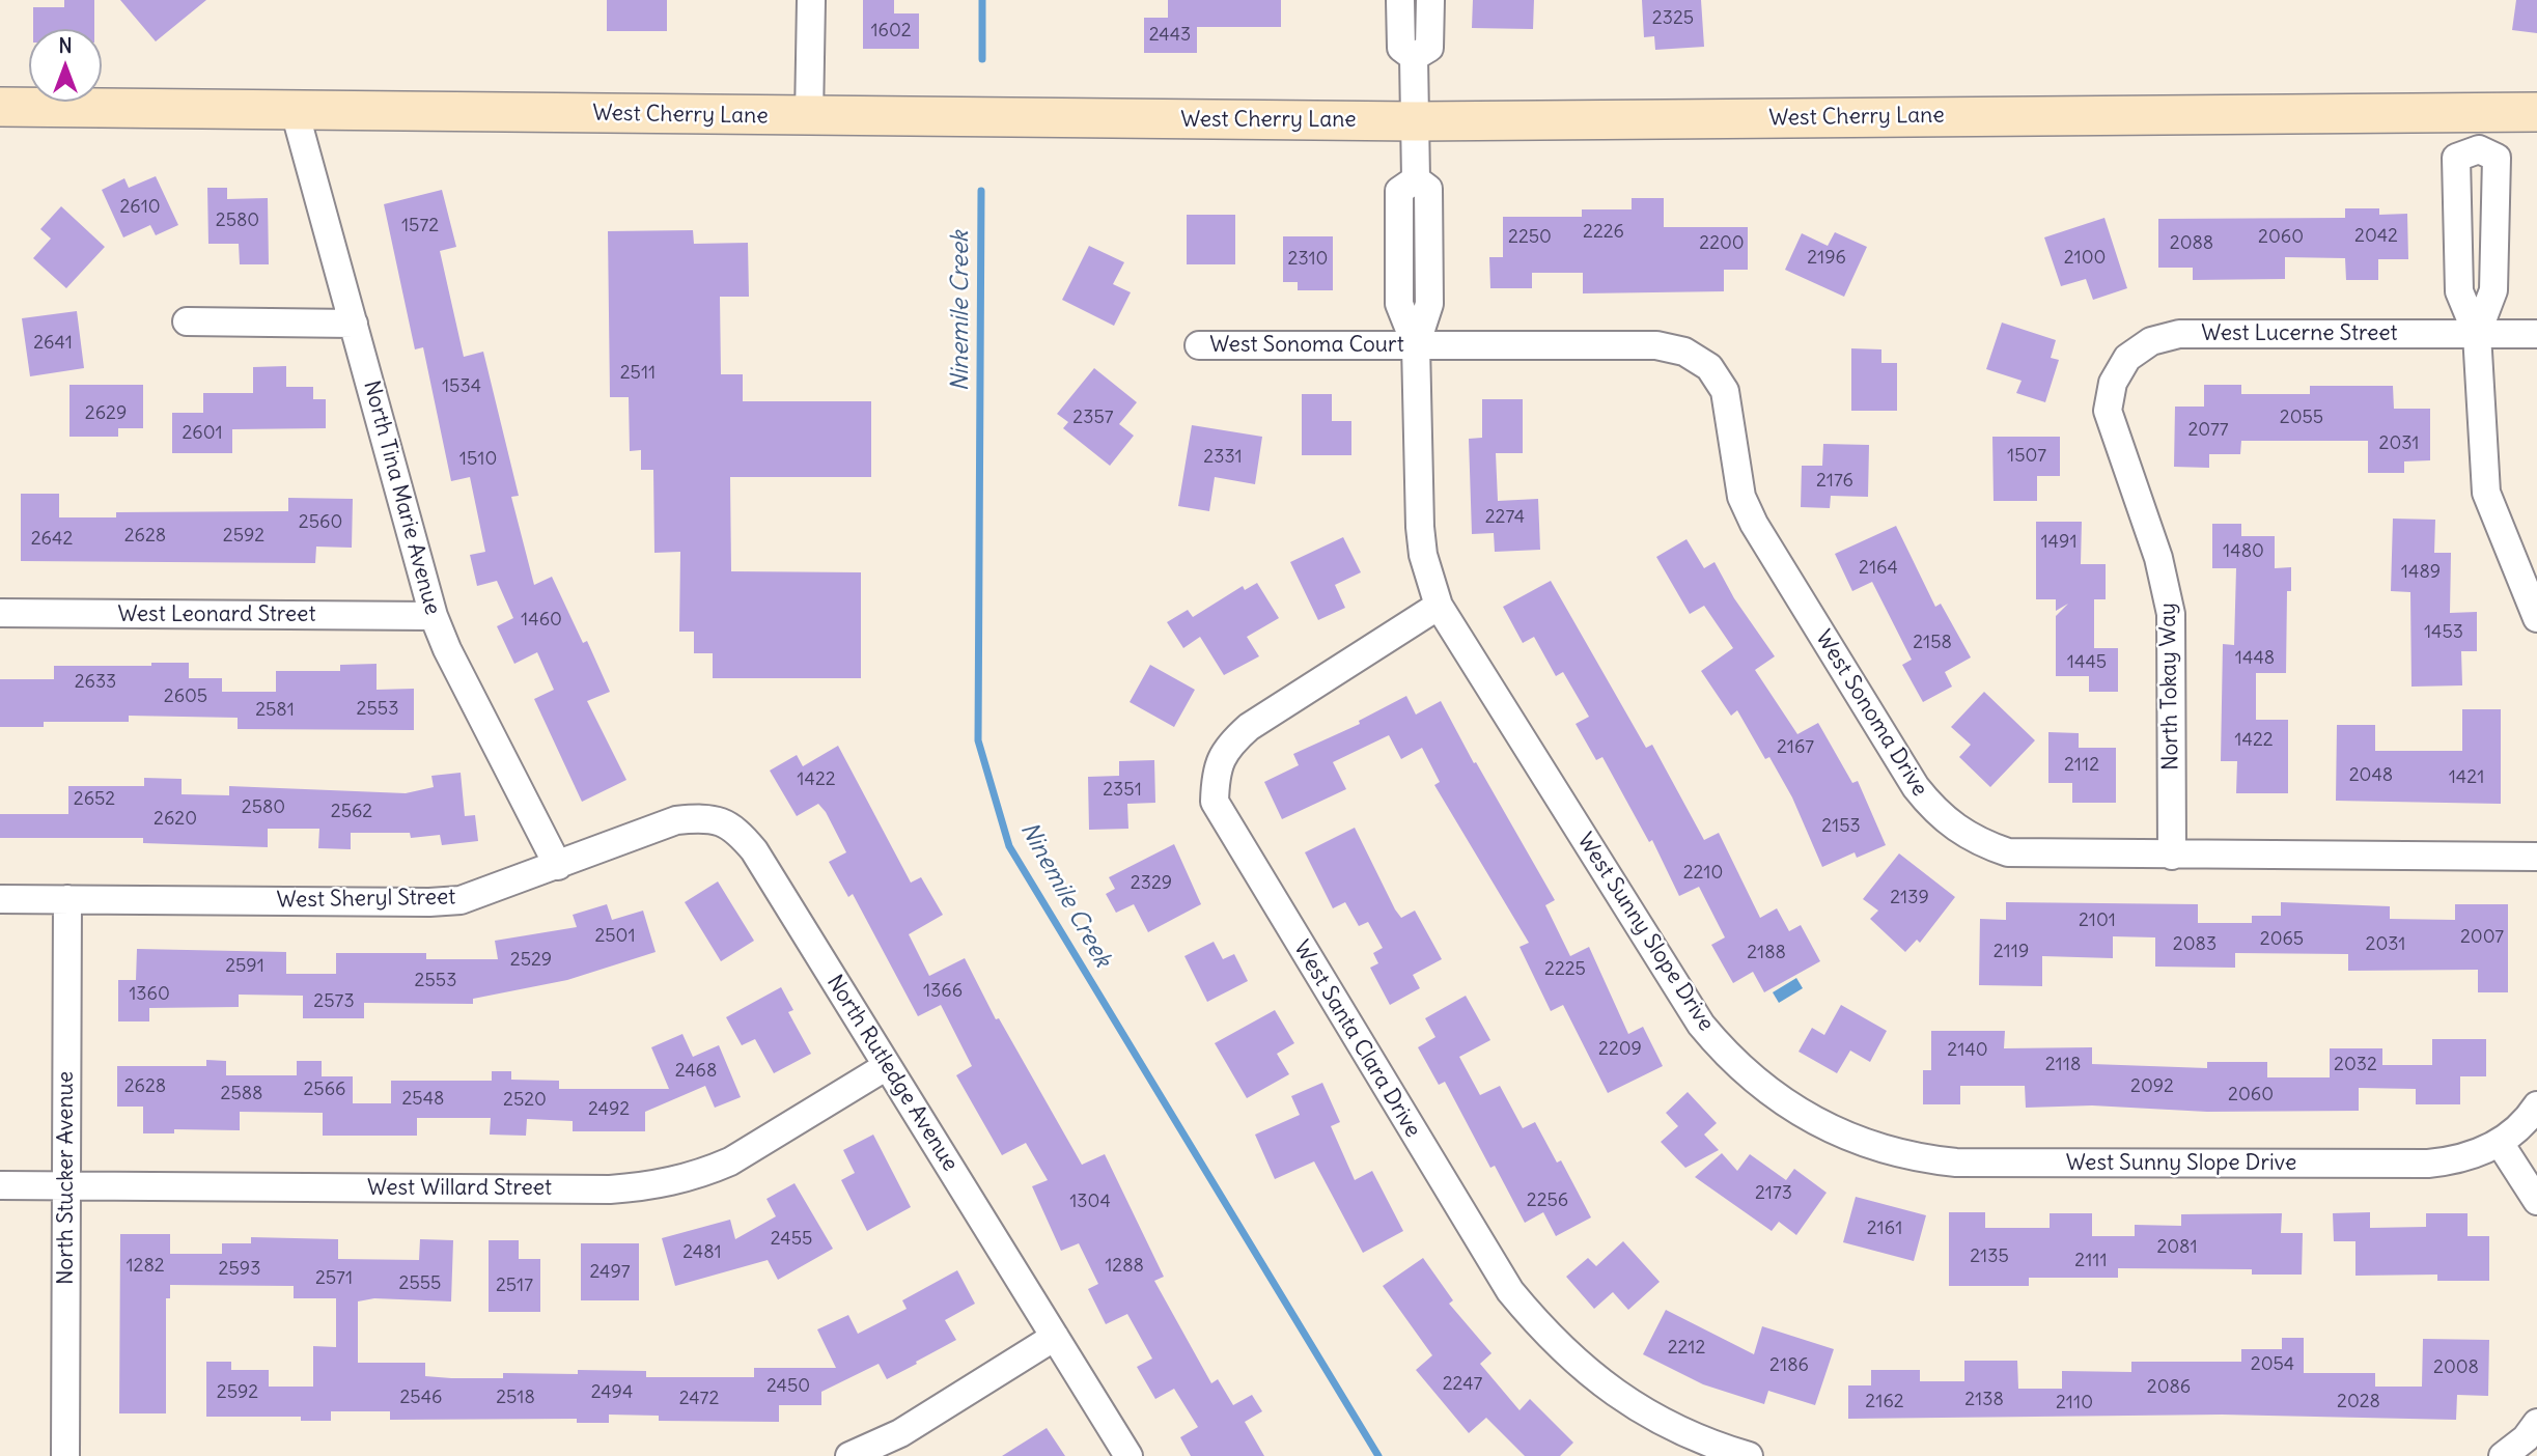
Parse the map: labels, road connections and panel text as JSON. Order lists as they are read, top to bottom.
{
  "streets": {
    "main road": ["West Cherry Lane"],
    "street": [
      "West Lucerne Street",
      "West Sonoma Court",
      "North Tina Marie Avenue",
      "West Leonard Street",
      "North Tokay Way",
      "West Sonoma Drive",
      "West Sheryl Street",
      "West Sunny Slope Drive",
      "West Santa Clara Drive",
      "North Rutledge Avenue",
      "North Stucker Avenue",
      "West Willard Street"
    ]
  },
  "crossings": [
    ["West Cherry Lane", "North Tina Marie Avenue"],
    ["West Cherry Lane", "West Sunny Slope Drive"],
    ["West Lucerne Street", "North Tokay Way"],
    ["West Sonoma Court", "West Sonoma Drive"],
    ["West Sonoma Court", "West Sunny Slope Drive"],
    ["North Tina Marie Avenue", "West Leonard Street"],
    ["North Tina Marie Avenue", "West Sheryl Street"],
    ["North Tokay Way", "West Sonoma Drive"],
    ["West Sonoma Drive", "West Sunny Slope Drive"],
    ["West Sheryl Street", "North Rutledge Avenue"],
    ["West Sheryl Street", "North Stucker Avenue"],
    ["West Sunny Slope Drive", "West Santa Clara Drive"],
    ["North Rutledge Avenue", "West Willard Street"],
    ["North Stucker Avenue", "West Willard Street"]
  ],
  "water": ["Ninemile Creek"],
  "house_numbers": [
    "2325",
    "1602",
    "2443",
    "2610",
    "2580",
    "1572",
    "2226",
    "2042",
    "2250",
    "2060",
    "2200",
    "2088",
    "2196",
    "2100",
    "2310",
    "2641",
    "2511",
    "1534",
    "2629",
    "2357",
    "2055",
    "2077",
    "2601",
    "2031",
    "1507",
    "2331",
    "1510",
    "2176",
    "2274",
    "2560",
    "2628",
    "2592",
    "2642",
    "1491",
    "1480",
    "2164",
    "1489",
    "1460",
    "1453",
    "2158",
    "1448",
    "1445",
    "2633",
    "2605",
    "2553",
    "2581",
    "1422",
    "2167",
    "2112",
    "2048",
    "1421",
    "1422",
    "2351",
    "2652",
    "2580",
    "2562",
    "2620",
    "2153",
    "2210",
    "2329",
    "2139",
    "2101",
    "2501",
    "2007",
    "2065",
    "2083",
    "2031",
    "2119",
    "2188",
    "2529",
    "2591",
    "2225",
    "2553",
    "1366",
    "1360",
    "2573",
    "2209",
    "2140",
    "2118",
    "2032",
    "2468",
    "2628",
    "2092",
    "2566",
    "2588",
    "2060",
    "2548",
    "2520",
    "2492",
    "2173",
    "2256",
    "1304",
    "2161",
    "2455",
    "2081",
    "2481",
    "2135",
    "2111",
    "1282",
    "1288",
    "2593",
    "2497",
    "2571",
    "2555",
    "2517",
    "2212",
    "2054",
    "2186",
    "2008",
    "2247",
    "2450",
    "2086",
    "2592",
    "2494",
    "2546",
    "2518",
    "2472",
    "2138",
    "2162",
    "2028",
    "2110"
  ],
  "north": "top"
}
